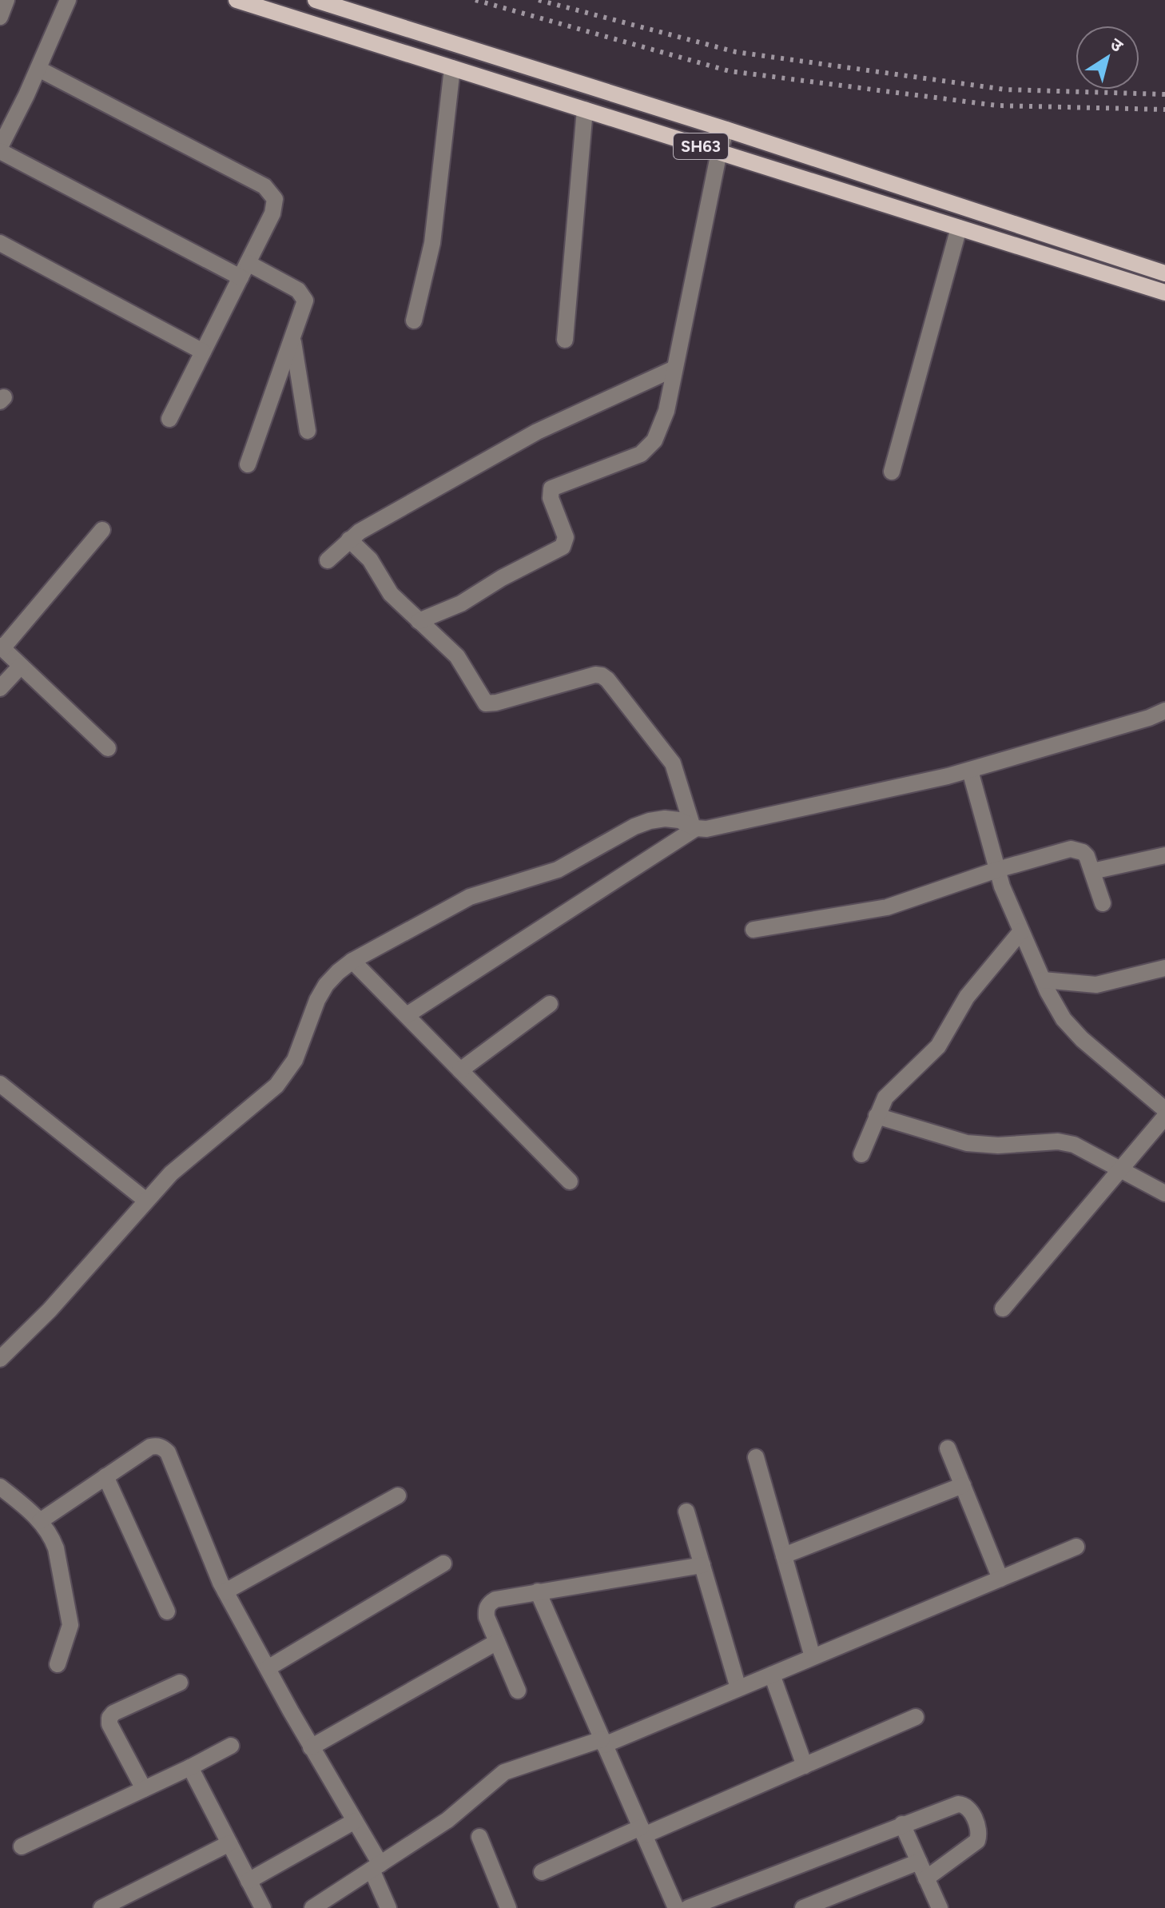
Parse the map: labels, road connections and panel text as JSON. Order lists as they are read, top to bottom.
{
  "streets": {
    "main road": ["SH63"]
  },
  "north": "top right"
}
